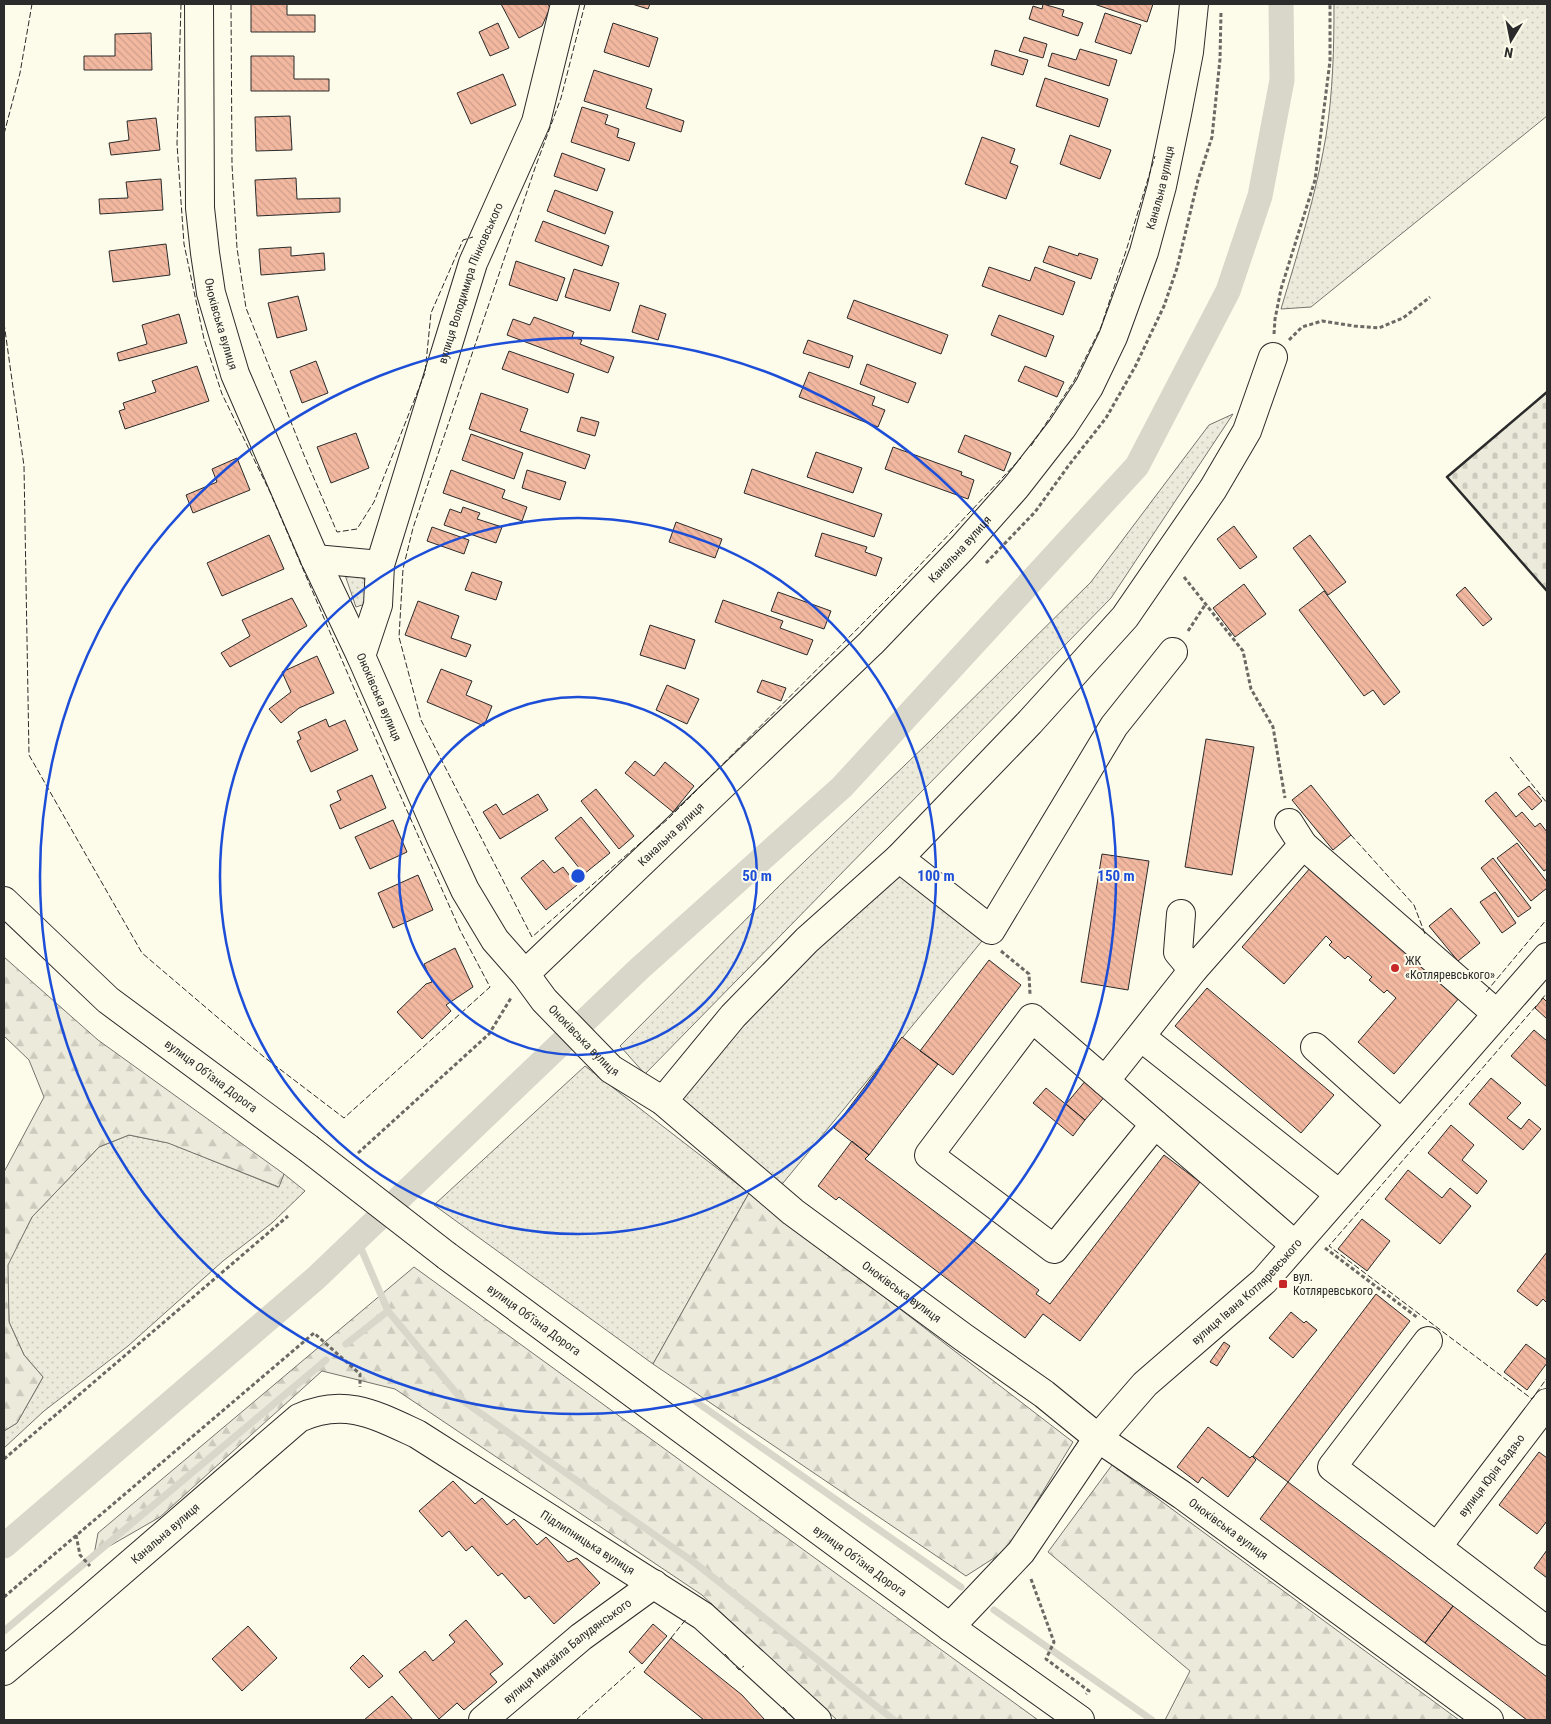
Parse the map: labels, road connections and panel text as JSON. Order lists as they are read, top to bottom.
{
  "streets": {
    "main road": [
      "Канальна вулиця",
      "вулиця Володимира Пінковського",
      "Оноківська вулиця",
      "вулиця Обʼїзна Дорога",
      "вулиця Івана Котляревського",
      "вулиця Юрія Бадзьо",
      "Підлипницька вулиця",
      "вулиця Михайла Балудянського"
    ]
  },
  "crossings": [
    ["Канальна вулиця", "Оноківська вулиця"],
    ["Канальна вулиця", "Підлипницька вулиця"],
    ["вулиця Володимира Пінковського", "Оноківська вулиця"],
    ["Оноківська вулиця", "вулиця Івана Котляревського"],
    ["вулиця Обʼїзна Дорога", "вулиця Івана Котляревського"],
    ["Підлипницька вулиця", "вулиця Михайла Балудянського"]
  ],
  "places": {
    "other": ["ЖК «Котляревського»"],
    "transit": ["вул. Котляревського"]
  },
  "north": "bottom",
  "rings": ["50 m", "100 m", "150 m"]
}
